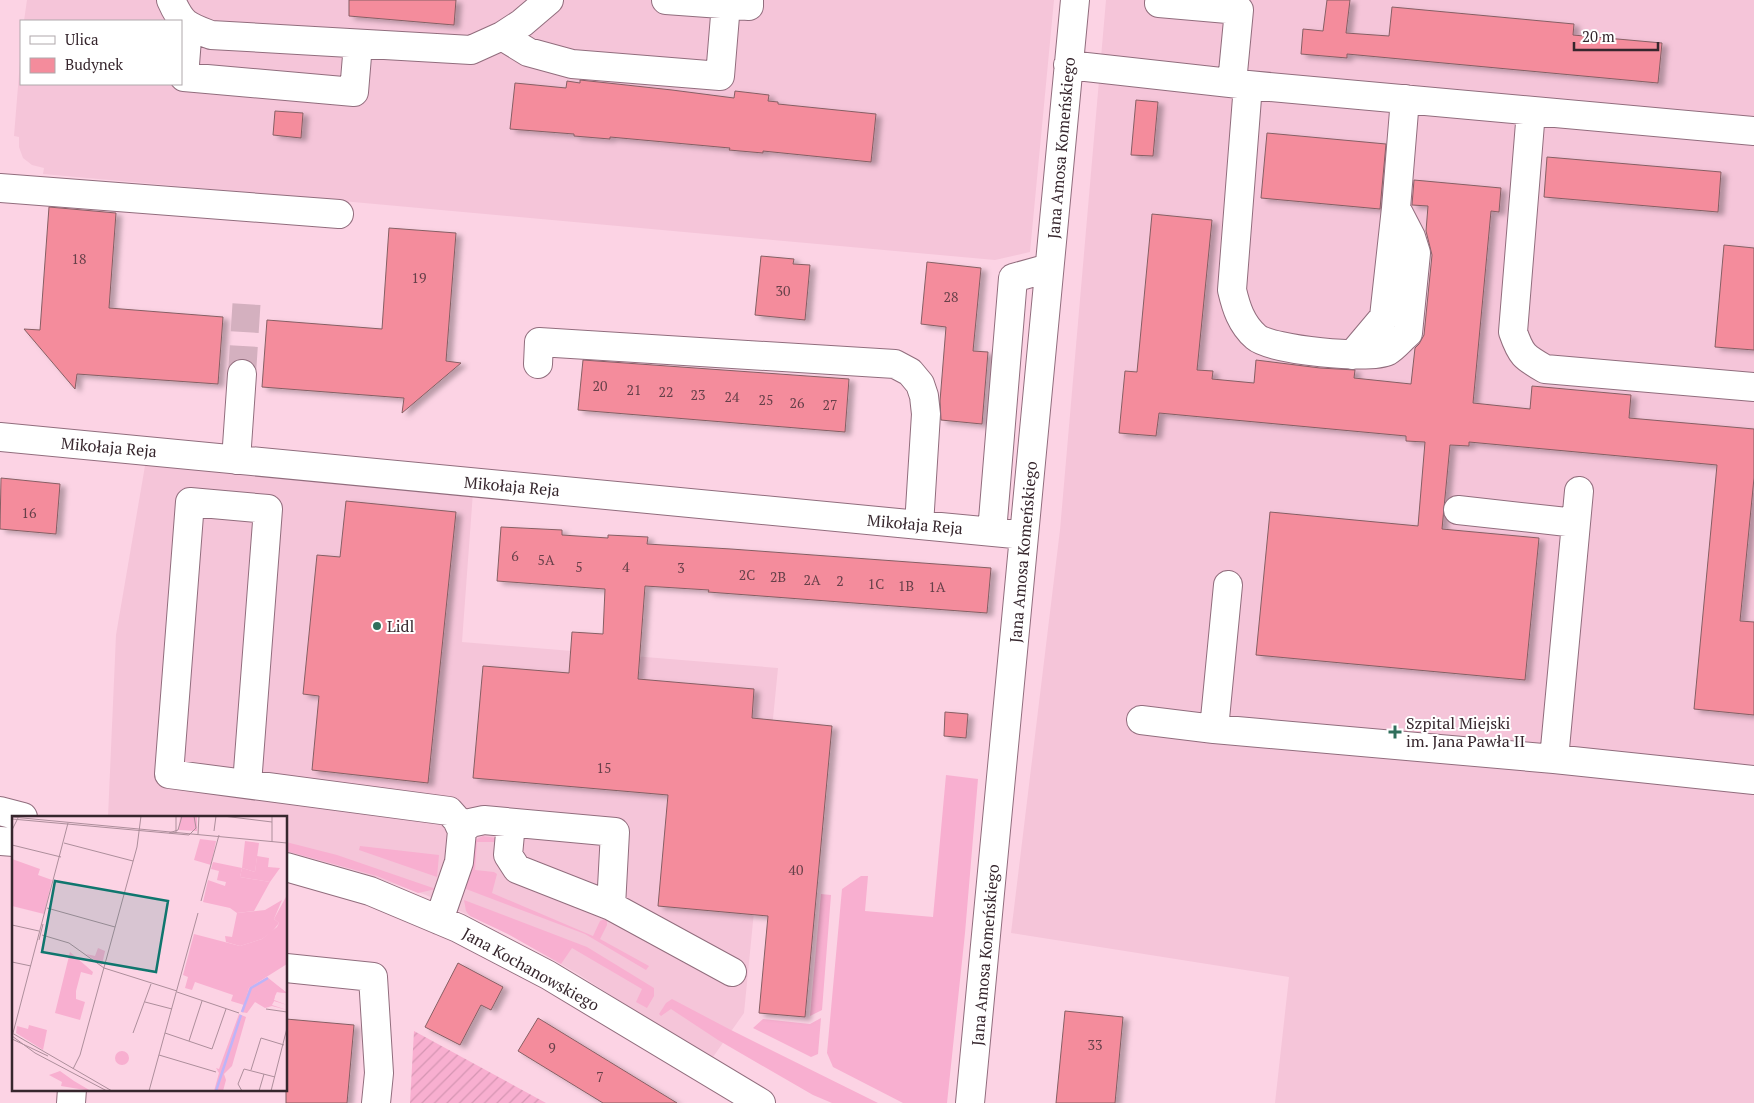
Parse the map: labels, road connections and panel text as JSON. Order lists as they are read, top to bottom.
{
  "streets": {
    "street": ["Jana Amosa Komeńskiego", "Mikołaja Reja", "Jana Kochanowskiego"]
  },
  "crossings": [
    ["Jana Amosa Komeńskiego", "Mikołaja Reja"]
  ],
  "places": {
    "other": ["Lidl"],
    "health": ["Szpital Miejski im. Jana Pawła II"]
  },
  "house_numbers": [
    "18",
    "19",
    "30",
    "28",
    "20",
    "21",
    "22",
    "23",
    "24",
    "25",
    "26",
    "27",
    "16",
    "6",
    "5A",
    "5",
    "4",
    "3",
    "2C",
    "2B",
    "2A",
    "2",
    "1C",
    "1B",
    "1A",
    "15",
    "40",
    "33",
    "9",
    "7"
  ],
  "legend": ["Ulica", "Budynek"],
  "scale_bar": "20 m"
}
